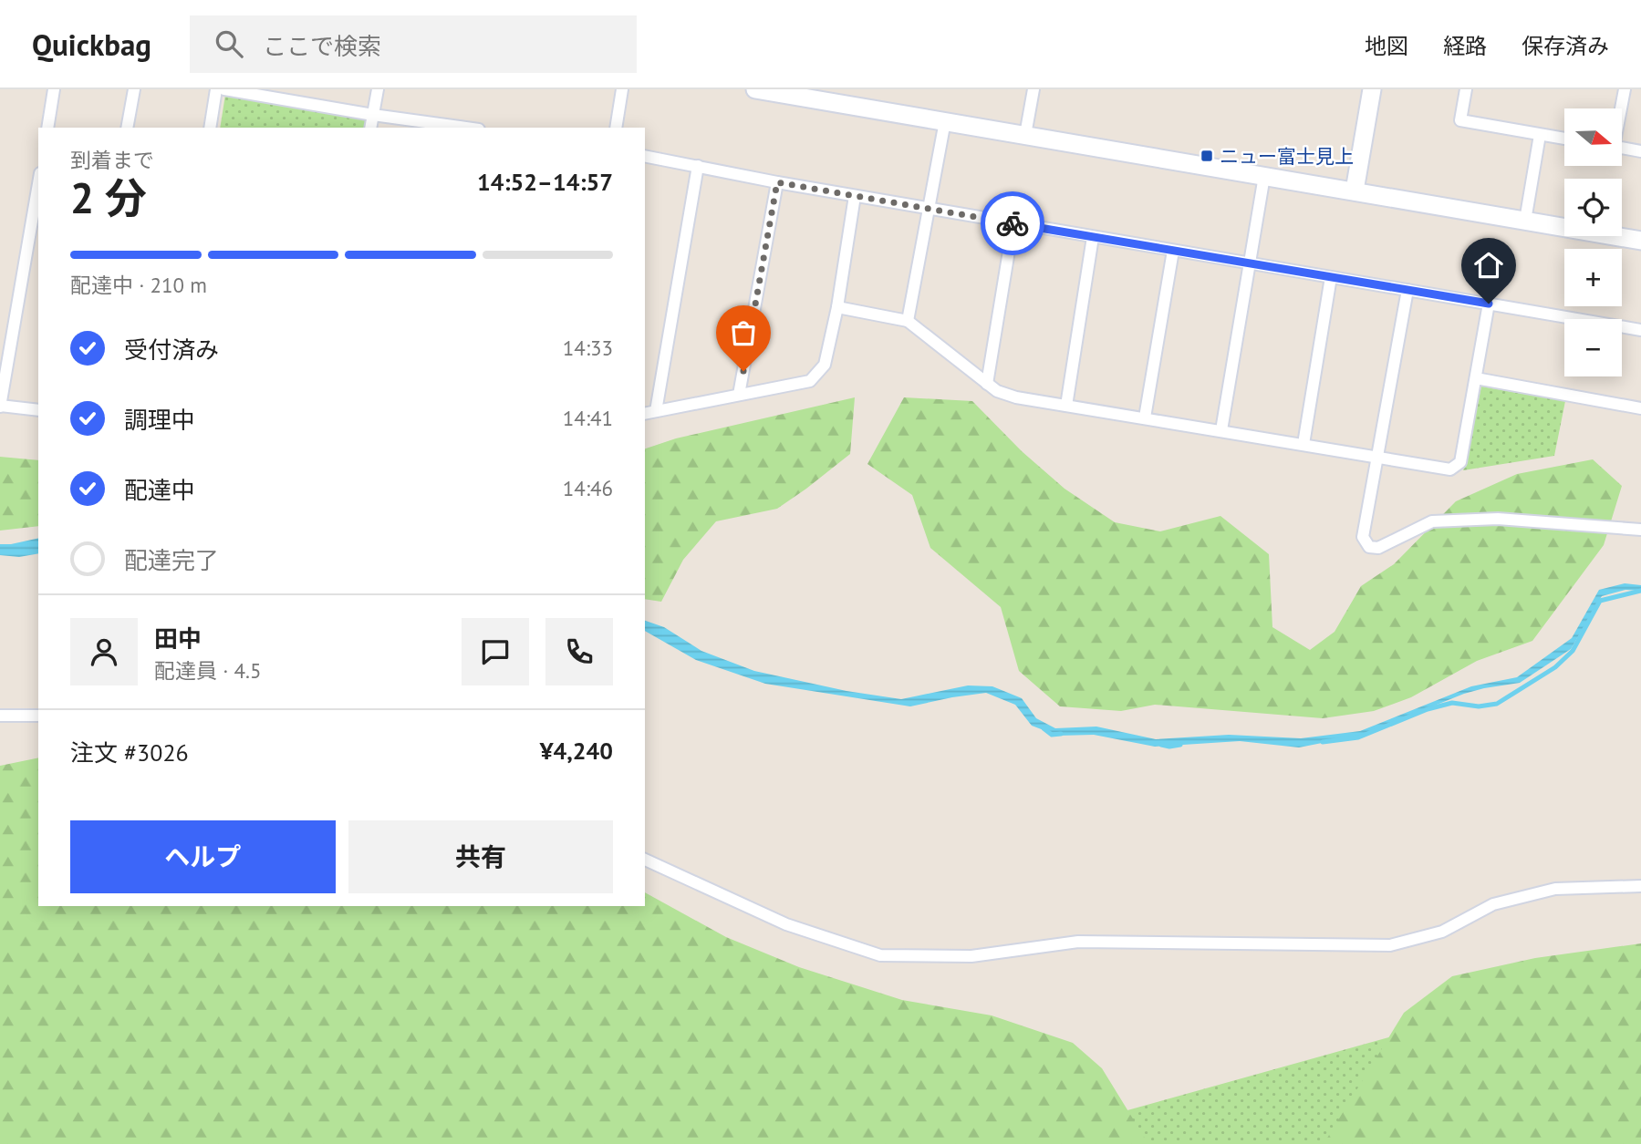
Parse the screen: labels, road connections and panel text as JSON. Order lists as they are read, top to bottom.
{
  "places": {
    "transit": ["ニュー富士見上"]
  },
  "north": "right",
  "page": {
    "header": "Quickbag",
    "search": "ここで検索",
    "nav": ["地図", "経路", "保存済み"],
    "map_buttons": ["+", "−"],
    "heading": ["2 分", "到着まで", "14:52–14:57"],
    "panel": [
      "田中",
      "配達員 · 4.5",
      "注文 #3026",
      "¥4,240"
    ],
    "bar": "配達中 · 210 m",
    "list": [
      ["受付済み", "14:33"],
      ["調理中", "14:41"],
      ["配達中", "14:46"],
      "配達完了"
    ],
    "buttons": ["ヘルプ", "共有"]
  }
}
